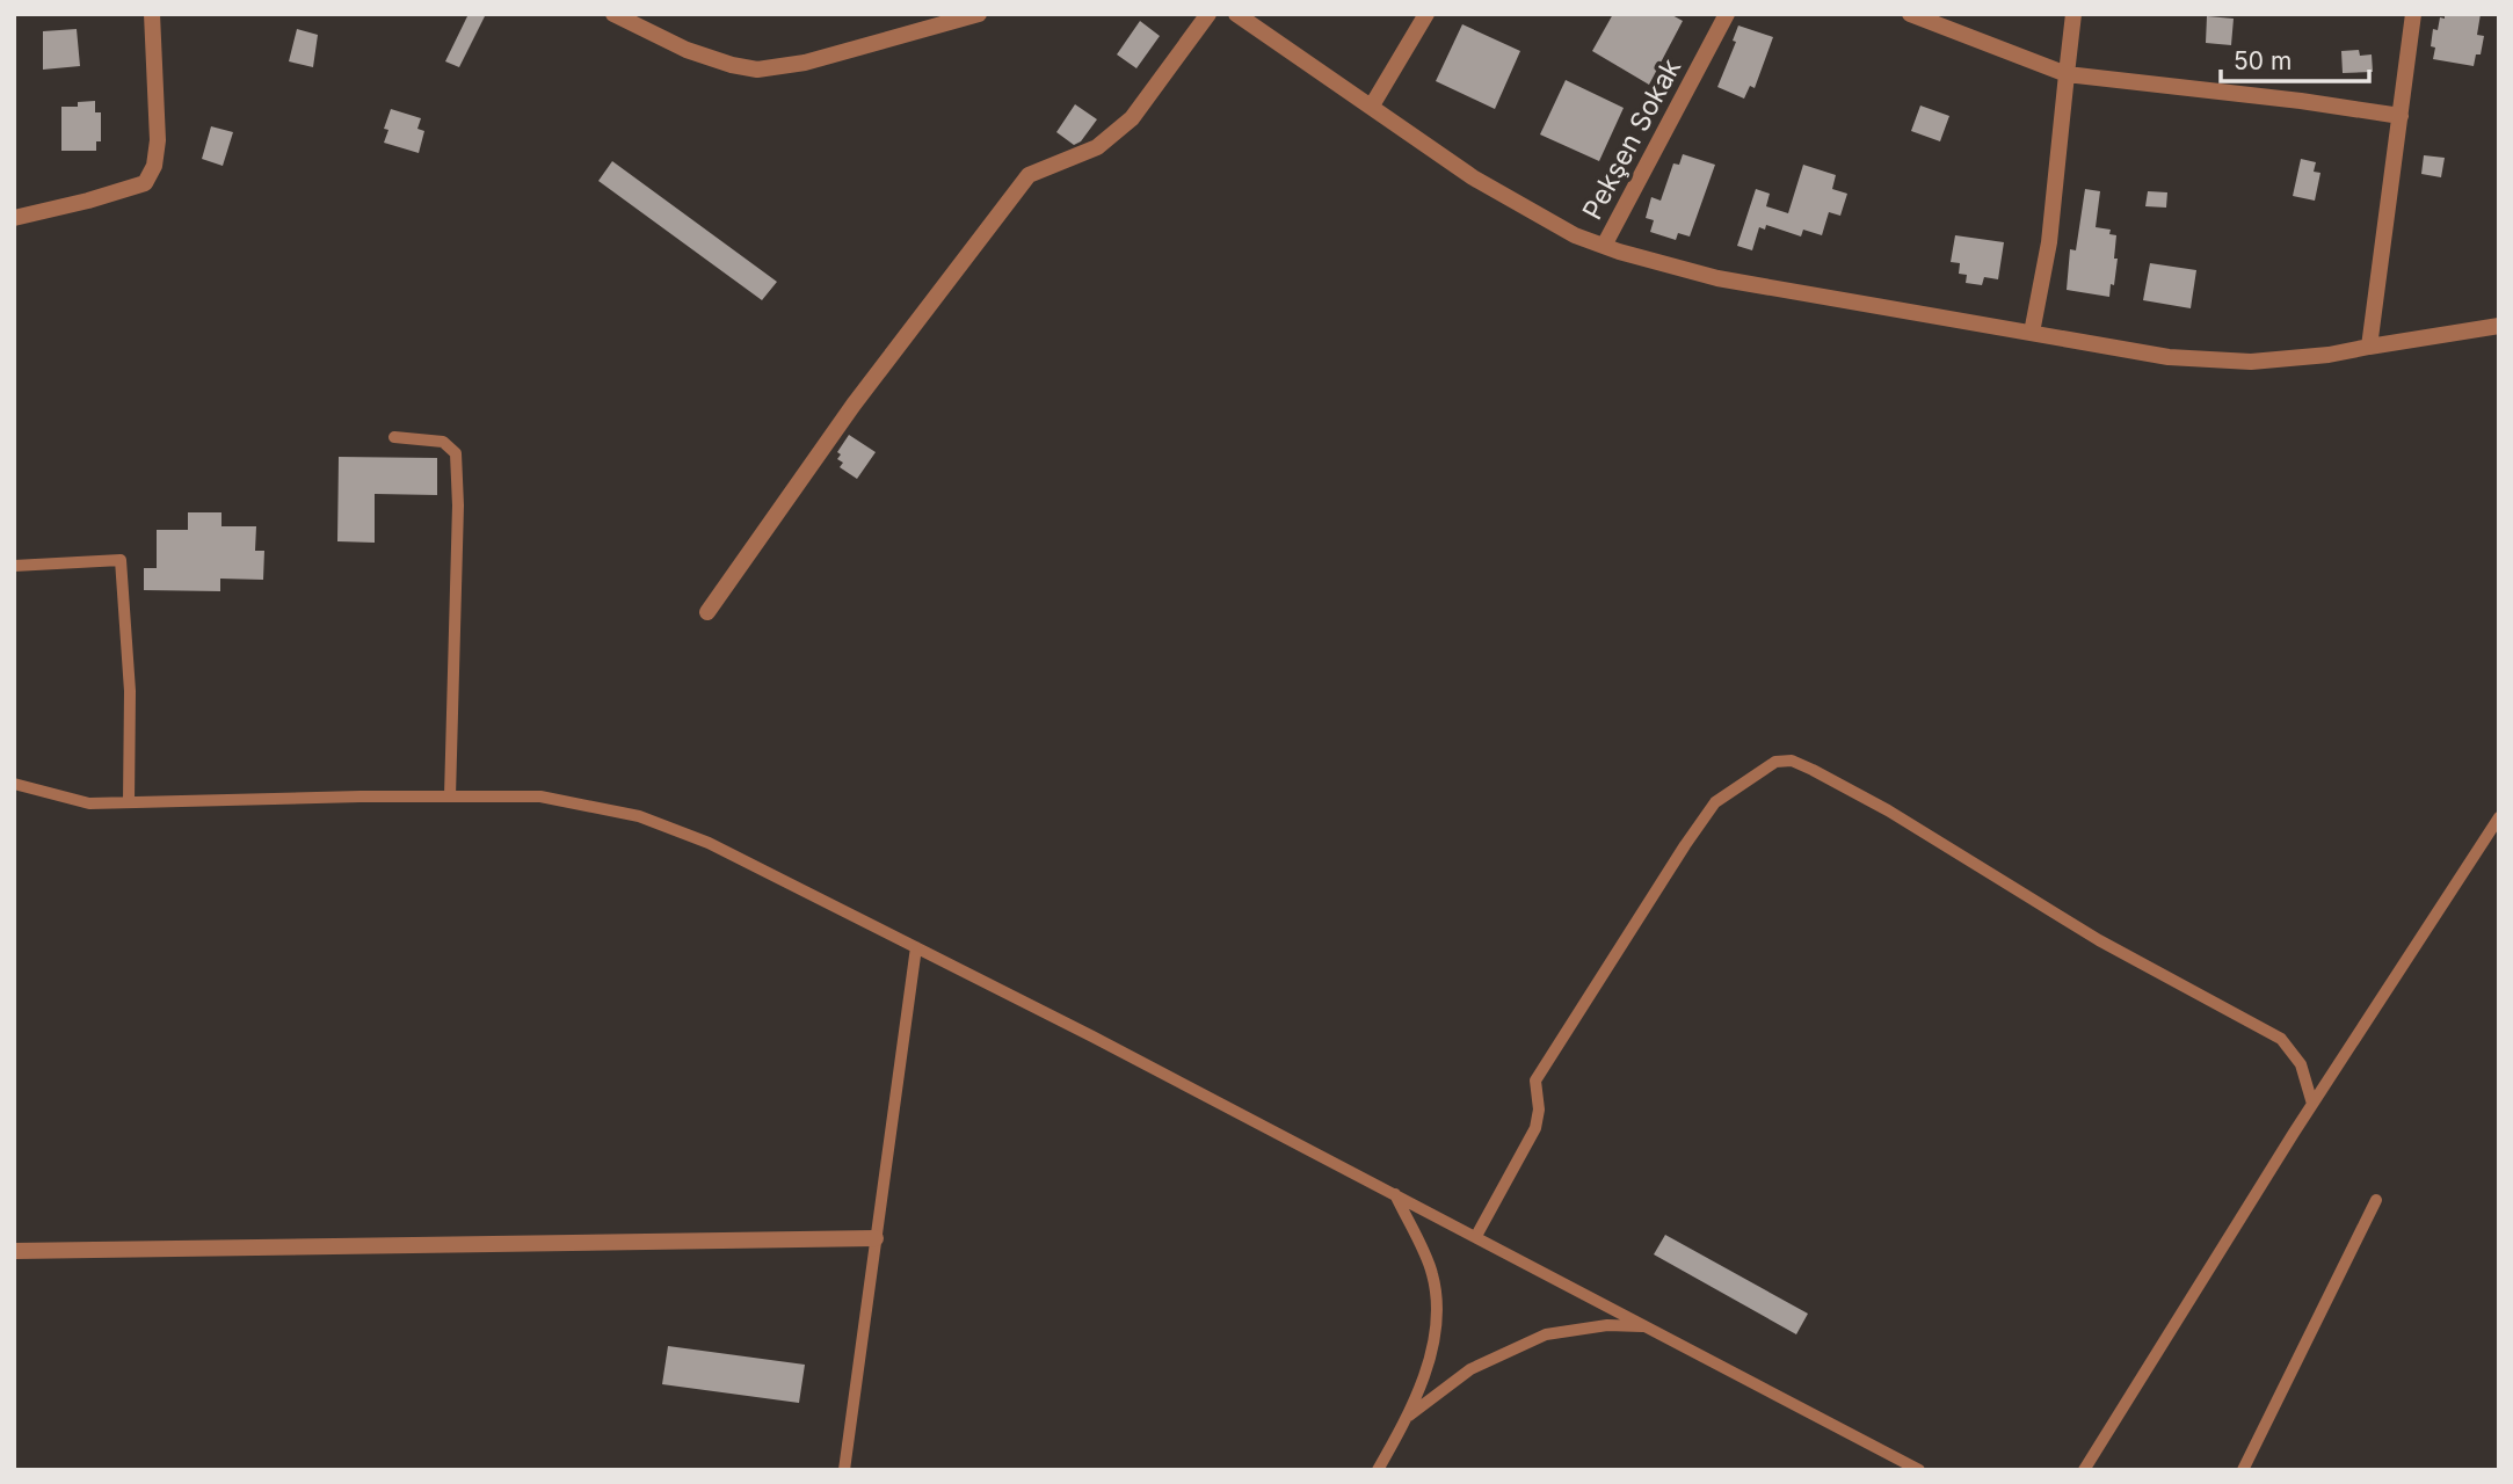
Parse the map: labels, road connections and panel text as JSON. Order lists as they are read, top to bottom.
{
  "streets": {
    "street": ["Pekşen Sokak"]
  },
  "scale_bar": "50 m"
}
